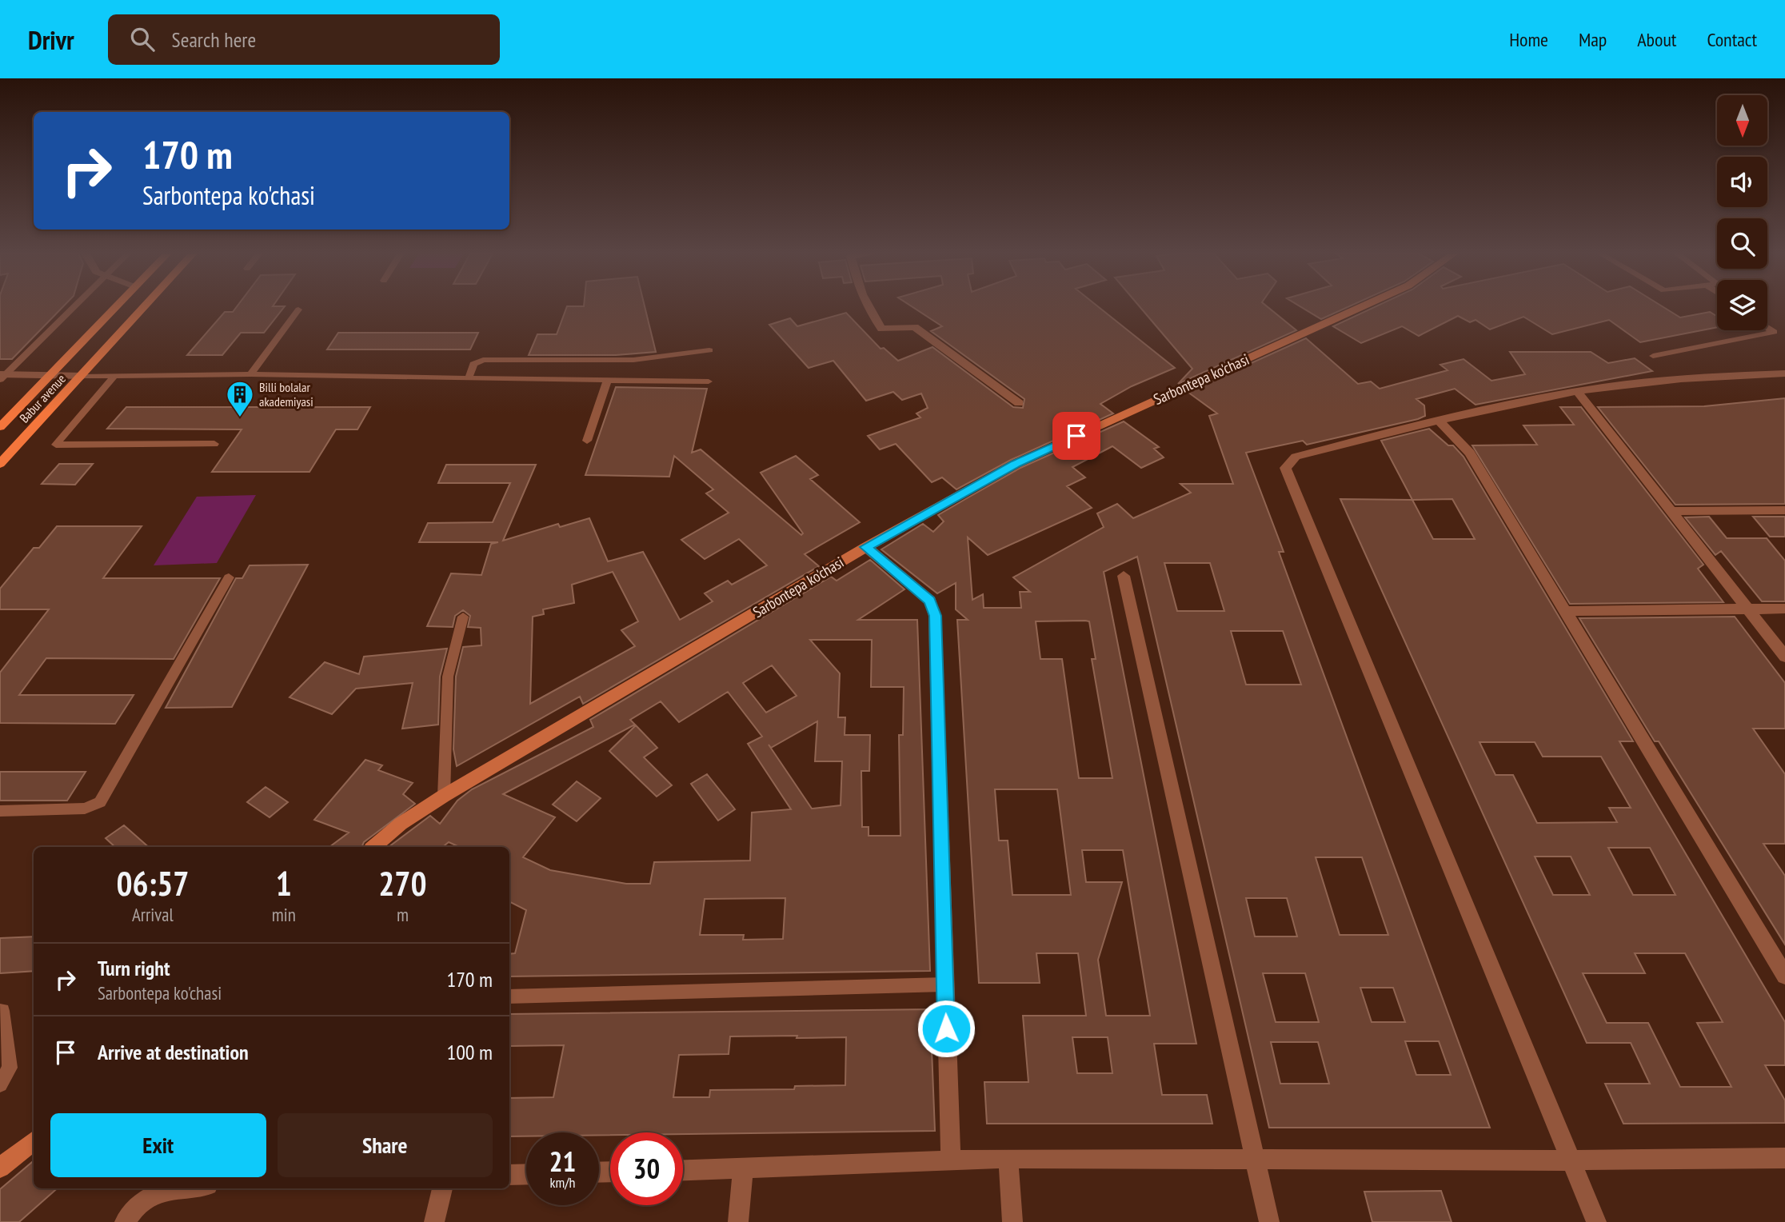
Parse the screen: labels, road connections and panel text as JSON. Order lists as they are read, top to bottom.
{
  "streets": {
    "main road": ["Babur avenue"],
    "street": ["Sarbontepa ko'chasi"]
  },
  "places": {
    "building": ["Billi bolalar akademiyasi"]
  },
  "north": "bottom",
  "page": {
    "header": "Drivr",
    "search": "Search here",
    "nav": [
      "Home",
      "Map",
      "About",
      "Contact"
    ],
    "turn": ["170 m", "Sarbontepa ko'chasi"],
    "eta": [
      "06:57",
      "Arrival",
      "1",
      "min",
      "270",
      "m"
    ],
    "list": [
      {
        "name": "Turn right",
        "note": "Sarbontepa ko'chasi",
        "value": "170 m"
      },
      {
        "name": "Arrive at destination",
        "value": "100 m"
      }
    ],
    "buttons": ["Exit", "Share"],
    "speed": "21 km/h",
    "limit": "30"
  }
}
